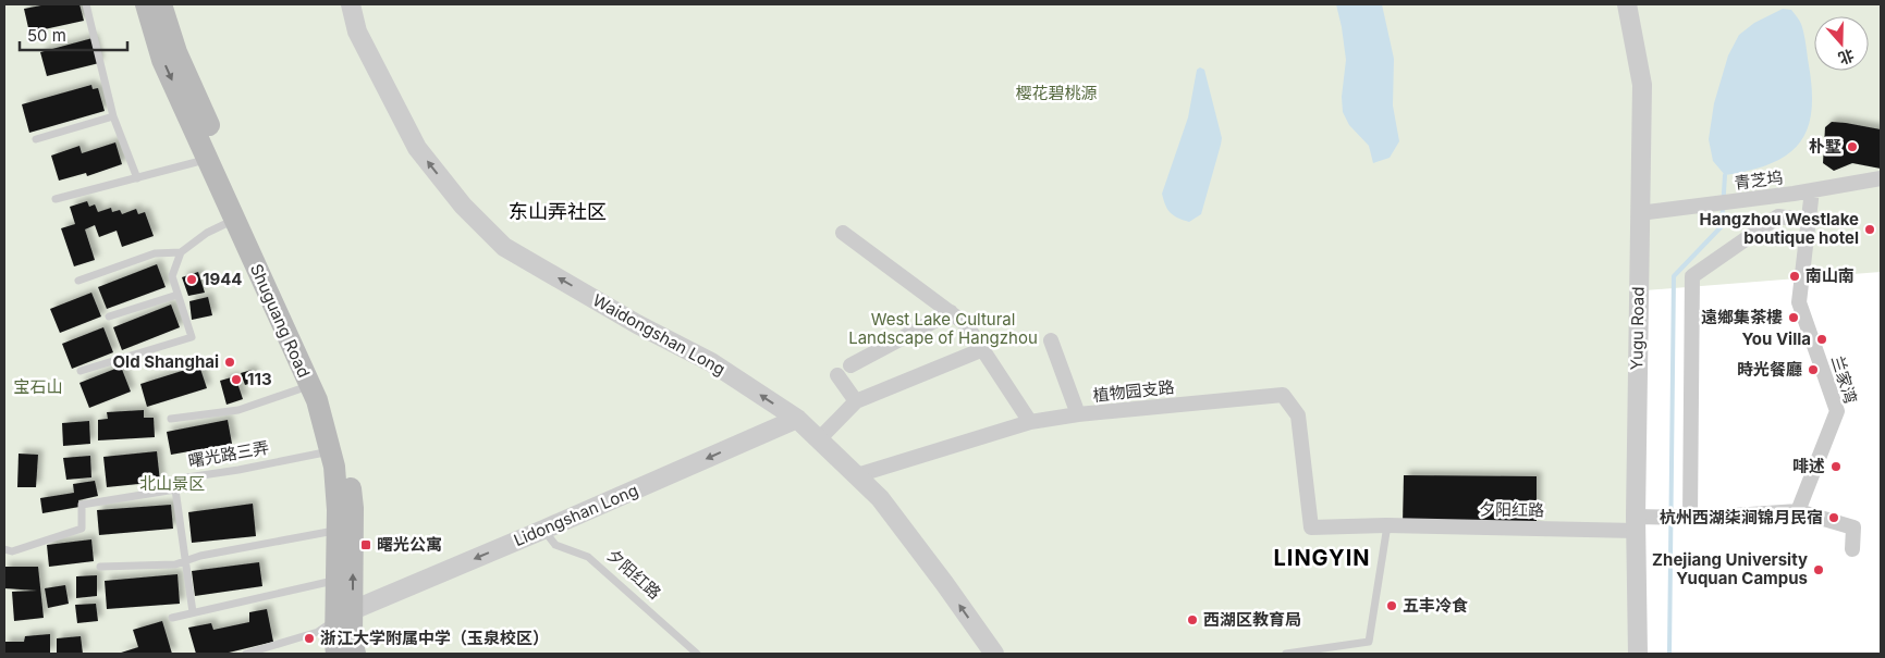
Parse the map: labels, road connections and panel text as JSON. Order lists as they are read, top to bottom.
{
  "streets": {
    "main road": ["Shuguang Road"],
    "street": [
      "青芝坞",
      "Yugu Road",
      "Waidongshan Long",
      "兰家湾",
      "植物园支路",
      "夕阳红路",
      "Lidongshan Long"
    ],
    "lane": ["曙光路三弄"]
  },
  "crossings": [
    ["青芝坞", "Yugu Road"],
    ["青芝坞", "兰家湾"],
    ["Shuguang Road", "曙光路三弄"],
    ["Shuguang Road", "Lidongshan Long"],
    ["Yugu Road", "夕阳红路"],
    ["Waidongshan Long", "植物园支路"],
    ["Waidongshan Long", "Lidongshan Long"],
    ["植物园支路", "夕阳红路"],
    ["夕阳红路", "Lidongshan Long"]
  ],
  "one_way": ["Waidongshan Long", "Lidongshan Long"],
  "districts": ["东山弄社区", "LINGYIN"],
  "parks": [
    "樱花碧桃源",
    "West Lake Cultural Landscape of Hangzhou",
    "宝石山",
    "北山景区"
  ],
  "places": {
    "other": [
      "朴墅",
      "Hangzhou Westlake boutique hotel",
      "南山南",
      "1944",
      "遠鄉集茶樓",
      "You Villa",
      "Old Shanghai",
      "時光餐廳",
      "113",
      "啡述",
      "杭州西湖柒涧锦月民宿",
      "Zhejiang University Yuquan Campus",
      "五丰冷食",
      "西湖区教育局",
      "浙江大学附属中学（玉泉校区）"
    ],
    "transit": ["曙光公寓"]
  },
  "scale_bar": "50 m",
  "north": "bottom"
}
